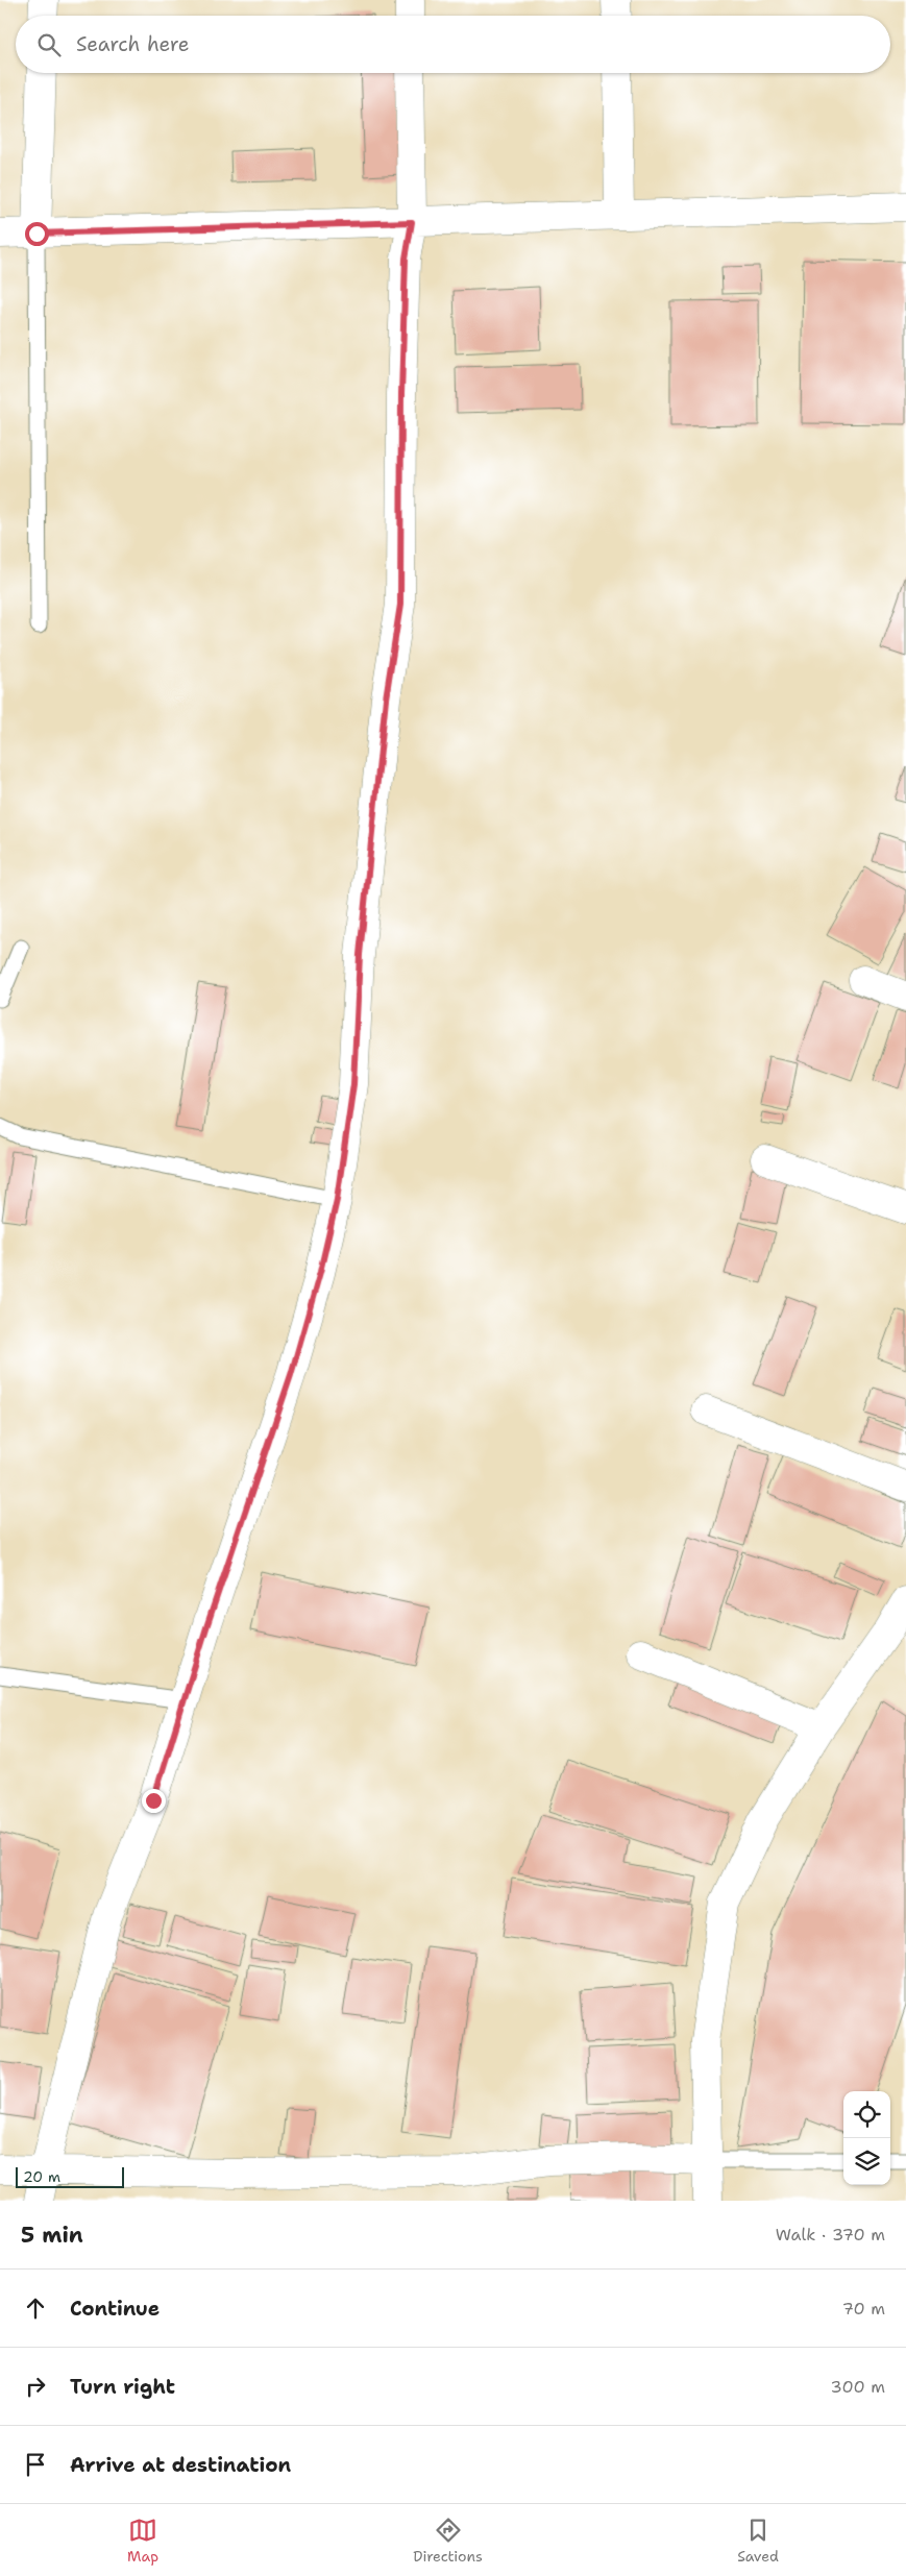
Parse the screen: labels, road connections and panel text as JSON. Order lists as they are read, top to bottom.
{
  "scale_bar": "20 m",
  "page": {
    "search": "Search here",
    "scale": "20 m",
    "heading": ["5 min", "Walk · 370 m"],
    "list": [
      ["Continue", "70 m"],
      ["Turn right", "300 m"],
      "Arrive at destination"
    ],
    "nav": ["Map", "Directions", "Saved"]
  }
}
